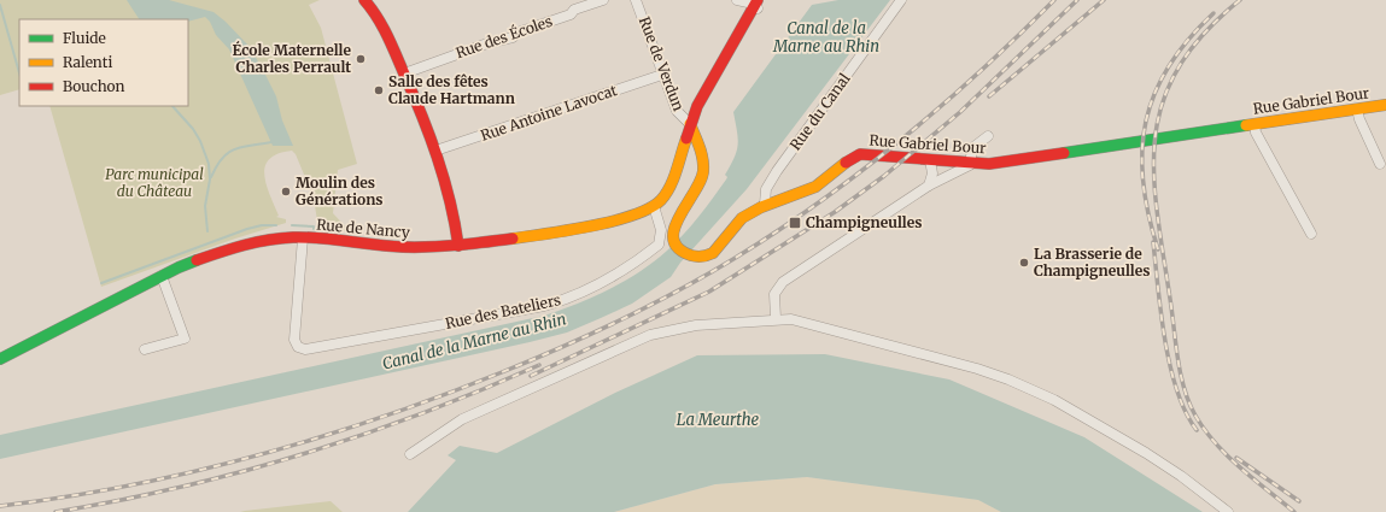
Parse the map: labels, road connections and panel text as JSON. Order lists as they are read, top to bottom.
{
  "streets": {
    "main road": ["Rue Gabriel Bour", "Rue de Nancy"],
    "street": [
      "Rue des Écoles",
      "Rue de Verdun",
      "Rue du Canal",
      "Rue Antoine Lavocat",
      "Rue des Bateliers"
    ]
  },
  "crossings": [
    ["Rue de Verdun", "Rue Gabriel Bour"],
    ["Rue de Verdun", "Rue Antoine Lavocat"],
    ["Rue de Verdun", "Rue de Nancy"],
    ["Rue Gabriel Bour", "Rue du Canal"],
    ["Rue Gabriel Bour", "Rue de Nancy"],
    ["Rue de Nancy", "Rue des Bateliers"]
  ],
  "water": ["Canal de la Marne au Rhin", "La Meurthe"],
  "parks": ["Parc municipal du Château"],
  "places": {
    "other": [
      "École Maternelle Charles Perrault",
      "Salle des fêtes Claude Hartmann",
      "Moulin des Générations",
      "La Brasserie de Champigneulles"
    ],
    "transit": ["Champigneulles"]
  },
  "legend": ["Fluide", "Ralenti", "Bouchon"]
}
